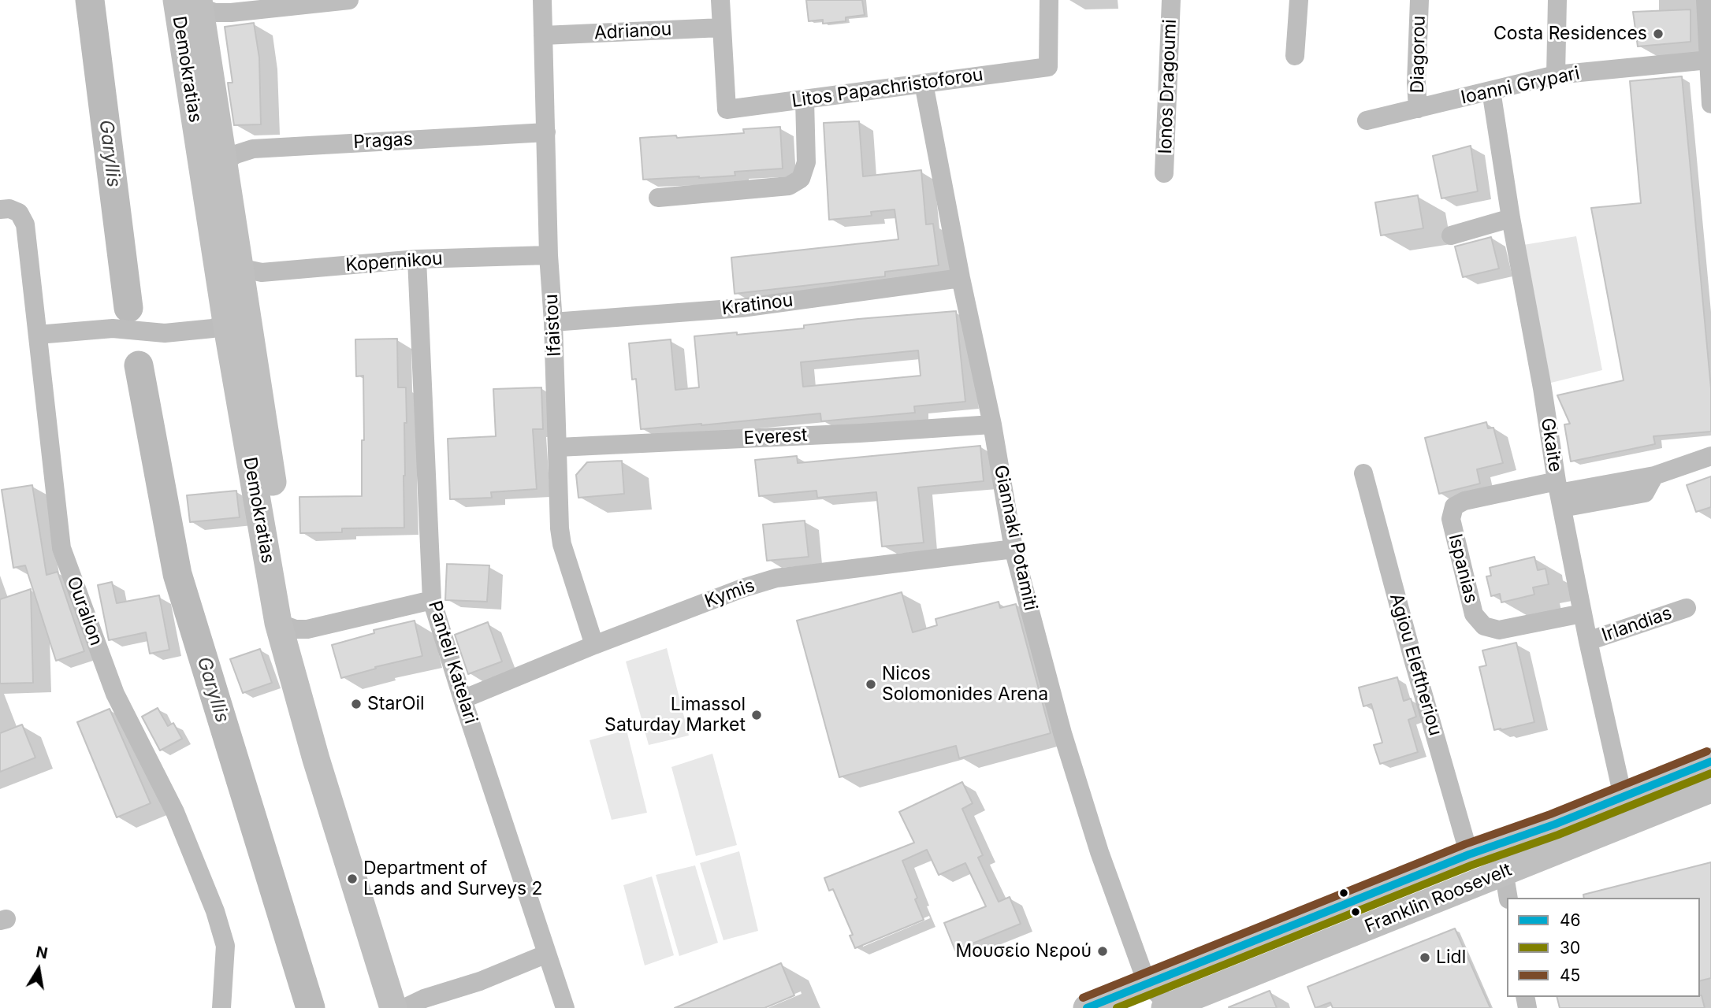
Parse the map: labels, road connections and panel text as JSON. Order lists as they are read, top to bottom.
{
  "streets": {
    "street": [
      "Adrianou",
      "Diagorou",
      "Demokratias",
      "Ioanni Grypari",
      "Ionos Dragoumi",
      "Litos Papachristoforou",
      "Pragas",
      "Kopernikou",
      "Kratinou",
      "Ifaistou",
      "Everest",
      "Gkaite",
      "Giannaki Potamiti",
      "Ispanias",
      "Kymis",
      "Ouralion",
      "Irlandias",
      "Panteli Katelari",
      "Agiou Eleftheriou",
      "Franklin Roosevelt"
    ]
  },
  "crossings": [
    ["Adrianou", "Litos Papachristoforou"],
    ["Adrianou", "Ifaistou"],
    ["Diagorou", "Ioanni Grypari"],
    ["Demokratias", "Pragas"],
    ["Demokratias", "Kopernikou"],
    ["Ioanni Grypari", "Gkaite"],
    ["Litos Papachristoforou", "Giannaki Potamiti"],
    ["Pragas", "Ifaistou"],
    ["Kopernikou", "Ifaistou"],
    ["Kopernikou", "Panteli Katelari"],
    ["Kratinou", "Ifaistou"],
    ["Kratinou", "Giannaki Potamiti"],
    ["Ifaistou", "Everest"],
    ["Ifaistou", "Kymis"],
    ["Everest", "Giannaki Potamiti"],
    ["Gkaite", "Ispanias"],
    ["Gkaite", "Irlandias"],
    ["Gkaite", "Franklin Roosevelt"],
    ["Giannaki Potamiti", "Kymis"],
    ["Giannaki Potamiti", "Franklin Roosevelt"],
    ["Kymis", "Panteli Katelari"],
    ["Agiou Eleftheriou", "Franklin Roosevelt"]
  ],
  "water": ["Garyllis"],
  "places": [
    "Costa Residences",
    "Nicos Solomonides Arena",
    "StarOil",
    "Limassol Saturday Market",
    "Department of Lands and Surveys 2",
    "Μουσείο Νερού",
    "Lidl"
  ],
  "lines": ["transit line 45", "transit line 46", "transit line 30"],
  "legend": ["46", "30", "45"],
  "north": "top"
}
